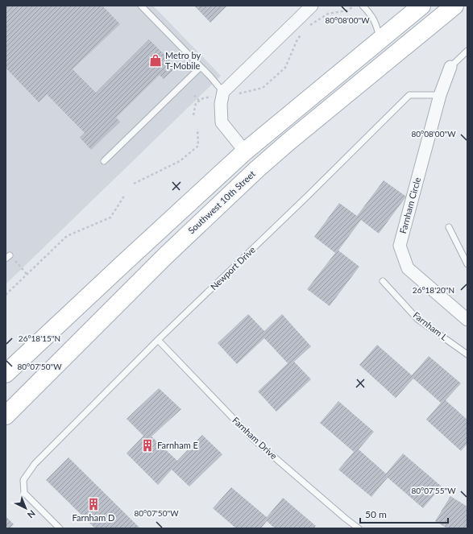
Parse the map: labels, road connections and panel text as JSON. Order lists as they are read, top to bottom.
{
  "streets": {
    "main road": ["Southwest 10th Street"],
    "street": ["Farnham Circle"],
    "lane": ["Newport Drive", "Farnham L", "Farnham Drive"]
  },
  "crossings": [
    ["Farnham Circle", "Newport Drive"],
    ["Newport Drive", "Farnham Drive"]
  ],
  "places": {
    "shop": ["Metro by T-Mobile"],
    "building": ["Farnham E", "Farnham D"]
  },
  "scale_bar": "50 m",
  "north": "bottom right",
  "coordinates": [
    "80°08'00\"W",
    "26°18'20\"N",
    "26°18'15\"N",
    "80°07'50\"W",
    "80°07'55\"W"
  ]
}
